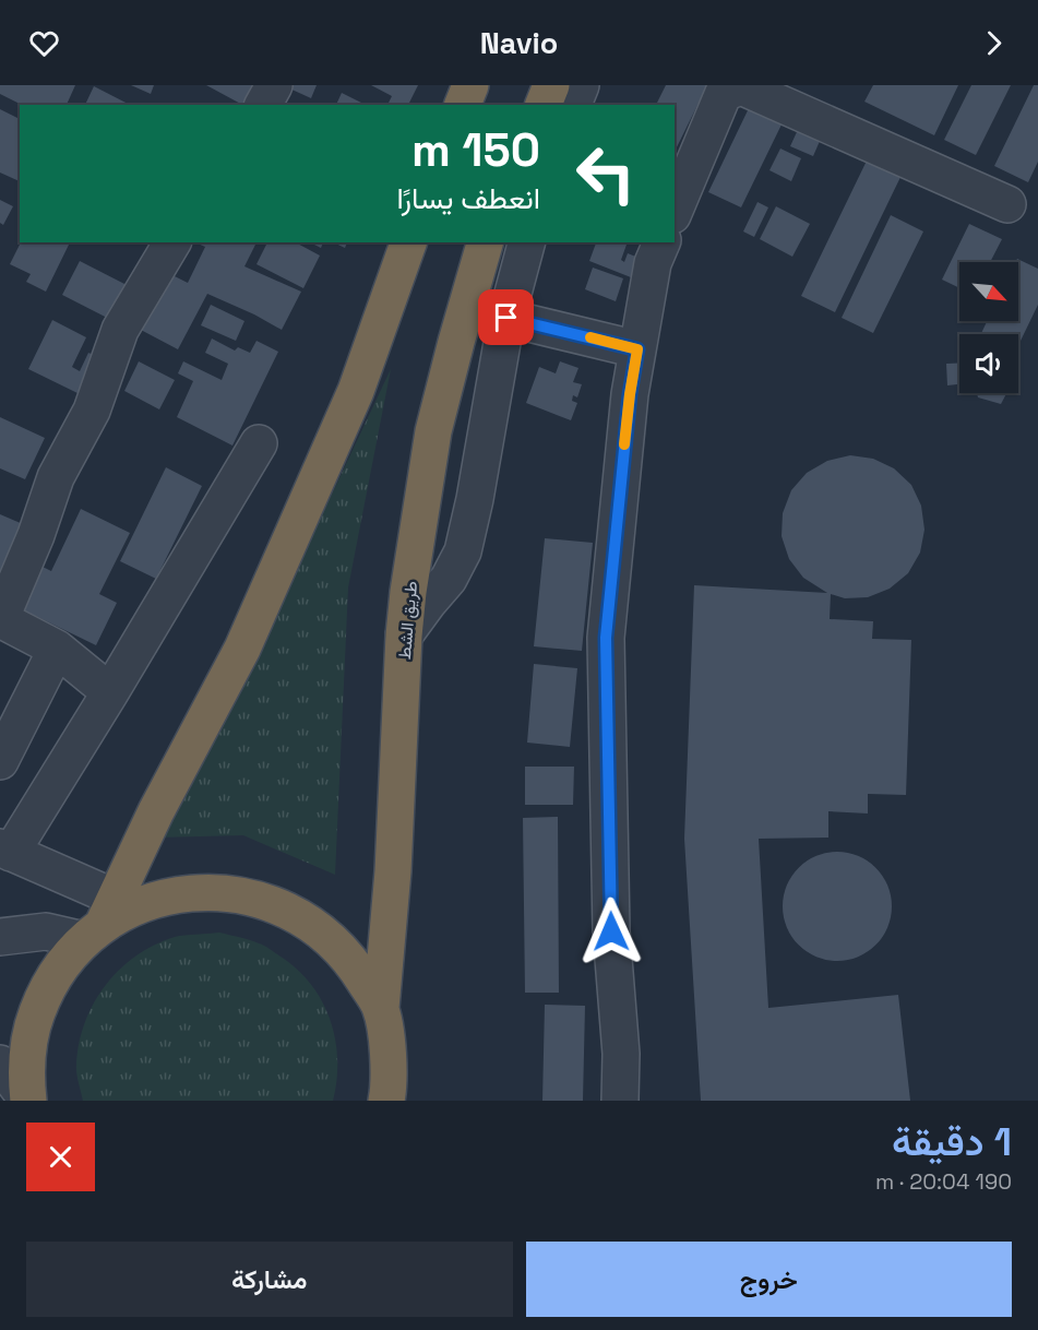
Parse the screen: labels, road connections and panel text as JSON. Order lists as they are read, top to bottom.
{
  "streets": {
    "highway": ["طريق الشط"]
  },
  "north": "bottom right",
  "page": {
    "header": "Navio",
    "turn": ["150 m", "انعطف يسارًا"],
    "heading": ["1 دقيقة", "190 m · 20:04"],
    "buttons": ["خروج", "مشاركة"]
  }
}
